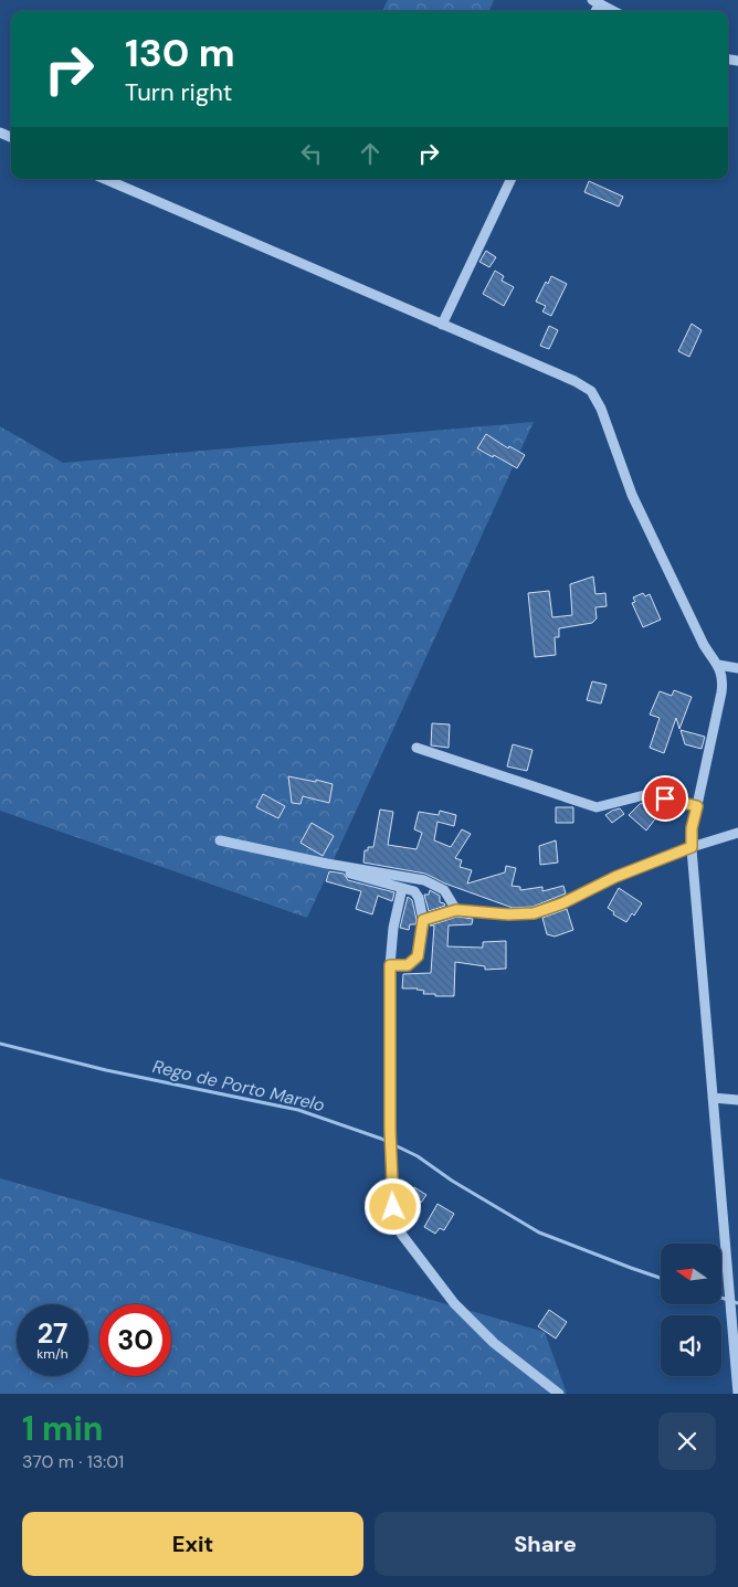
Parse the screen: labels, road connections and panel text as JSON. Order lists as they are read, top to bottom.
{
  "water": ["Rego de Porto Marelo"],
  "north": "left",
  "page": {
    "turn": ["130 m", "Turn right"],
    "speed": "27 km/h",
    "limit": "30",
    "heading": ["1 min", "370 m · 13:01"],
    "buttons": ["Exit", "Share"]
  }
}
